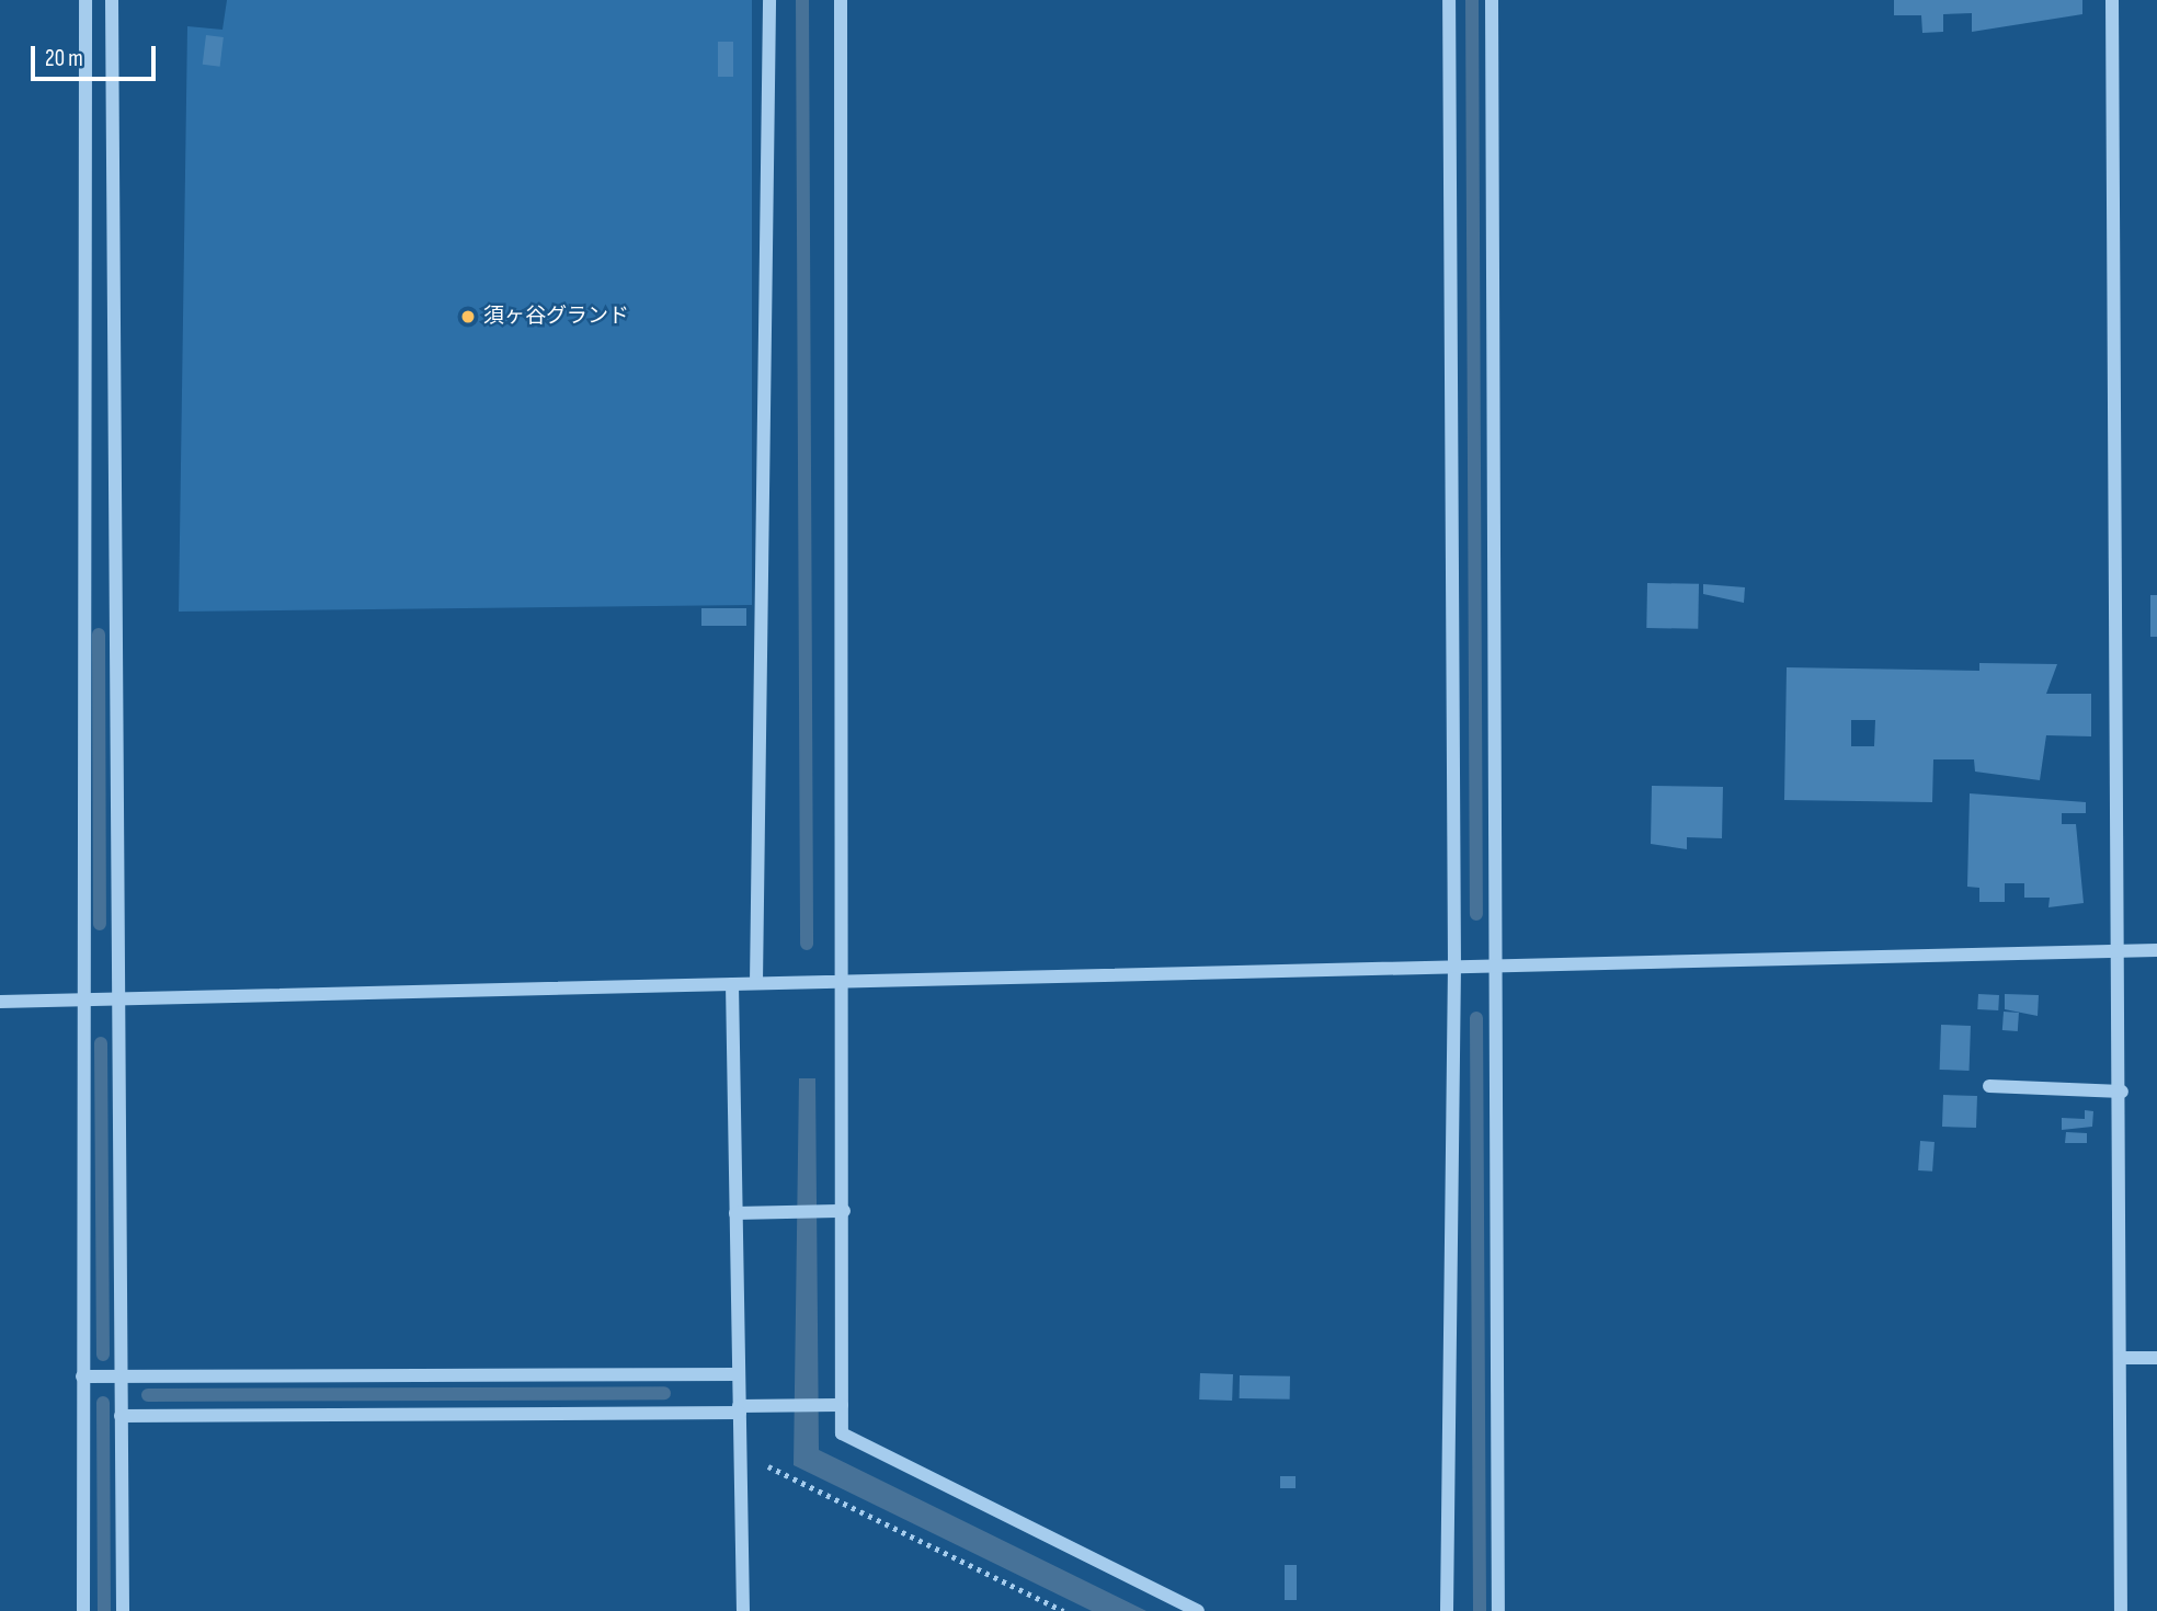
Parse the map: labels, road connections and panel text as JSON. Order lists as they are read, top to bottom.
{
  "places": ["須ヶ谷グランド"],
  "scale_bar": "20 m"
}
